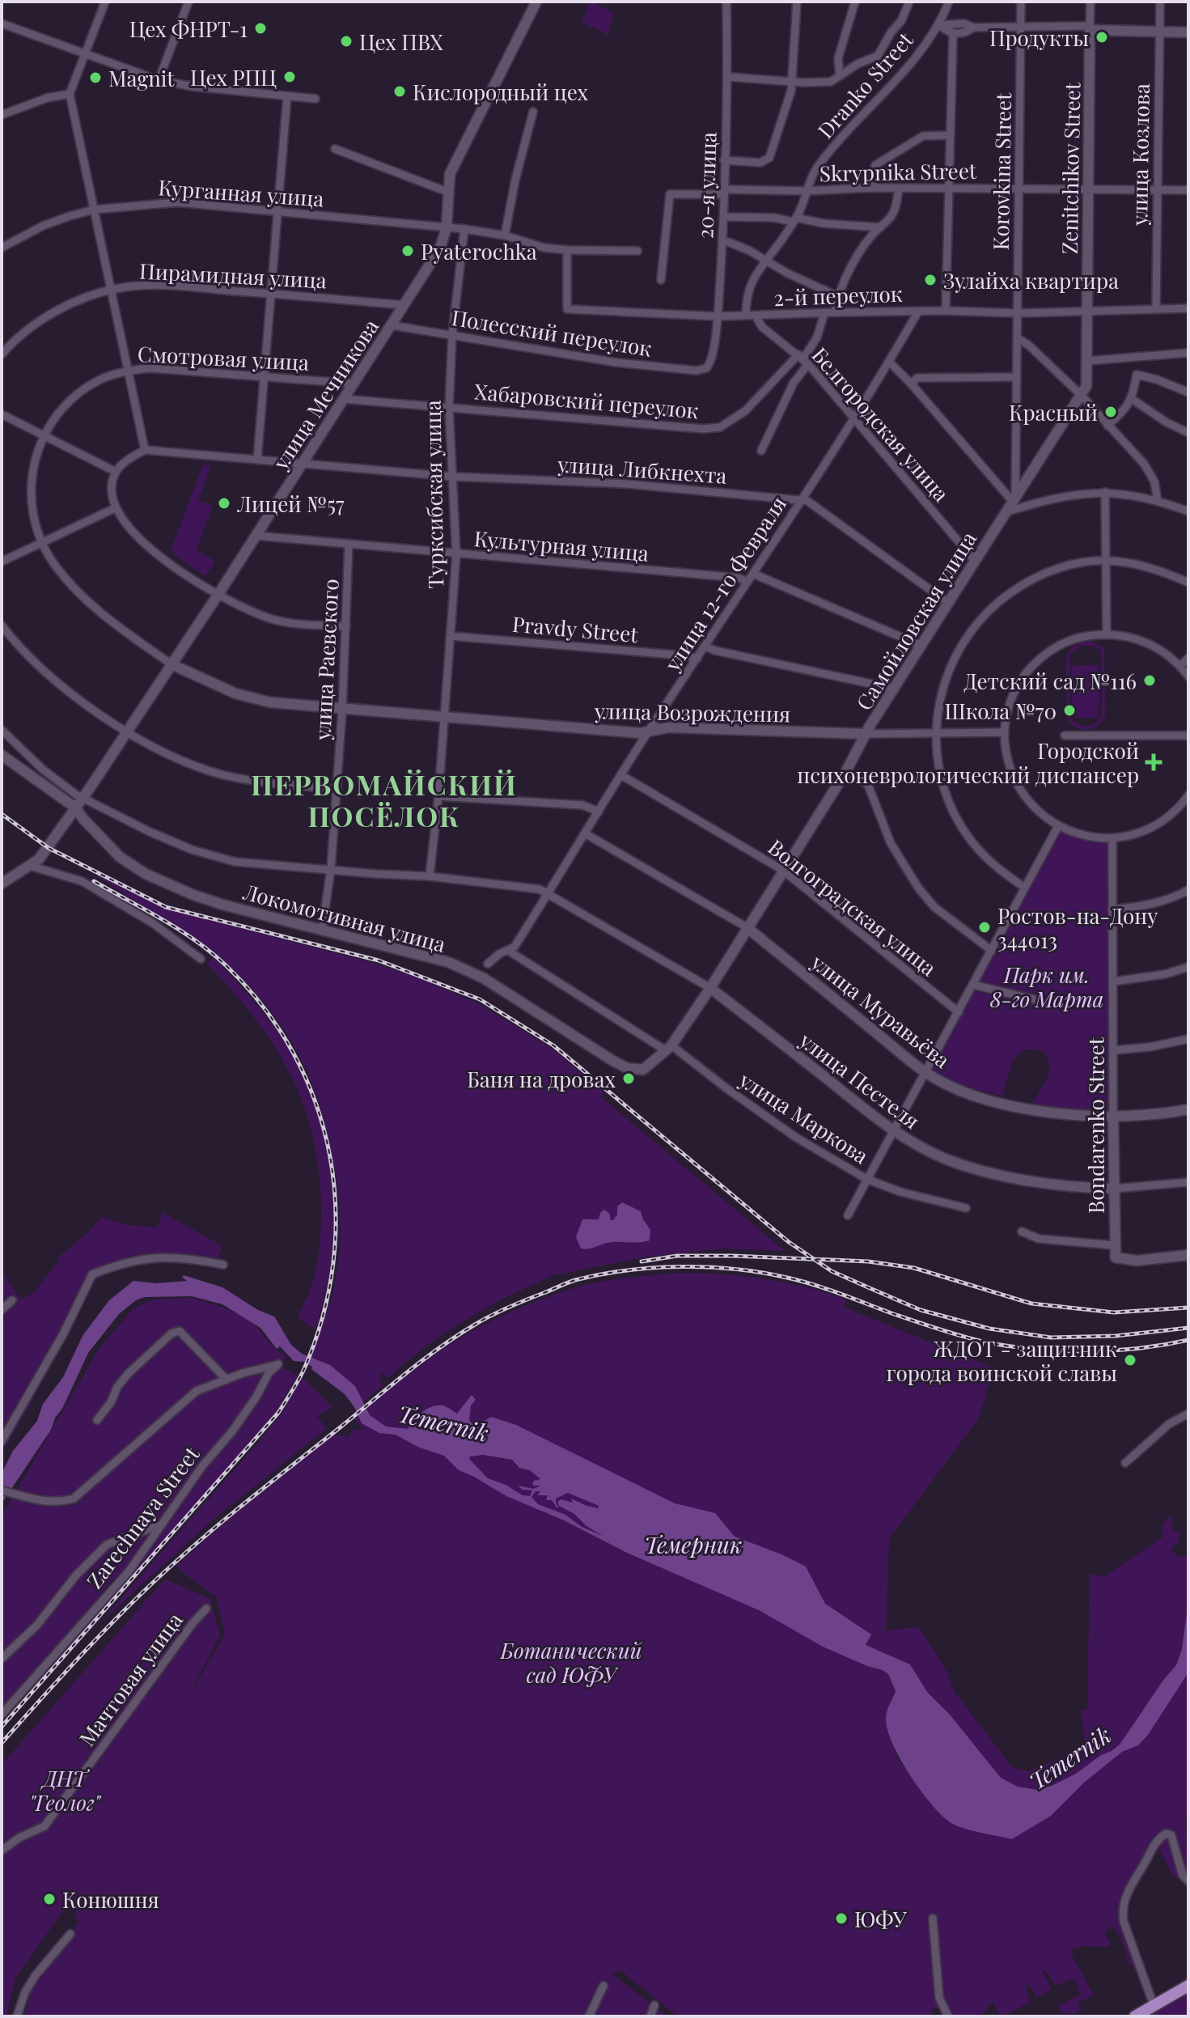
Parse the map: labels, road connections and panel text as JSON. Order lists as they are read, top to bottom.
{
  "streets": {
    "street": [
      "Dranko Street",
      "улица Козлова",
      "Zenitchikov Street",
      "Skrypnika Street",
      "Korovkina Street",
      "20-я улица",
      "Курганная улица",
      "Пирамидная улица",
      "2-й переулок",
      "Полесский переулок",
      "Смотровая улица",
      "улица Мечникова",
      "Хабаровский переулок",
      "Белгородская улица",
      "улица Либкнехта",
      "Турксибская улица",
      "Культурная улица",
      "улица 12-го Февраля",
      "Самойловская улица",
      "Pravdy Street",
      "улица Раевского",
      "улица Возрождения",
      "Волгоградская улица",
      "Локомотивная улица",
      "улица Муравьёва",
      "улица Пестеля",
      "улица Маркова",
      "Bondarenko Street",
      "Zarechnaya Street",
      "Мачтовая улица"
    ]
  },
  "crossings": [
    ["Dranko Street", "Skrypnika Street"],
    ["Dranko Street", "2-й переулок"],
    ["улица Козлова", "Skrypnika Street"],
    ["улица Козлова", "2-й переулок"],
    ["Zenitchikov Street", "Skrypnika Street"],
    ["Zenitchikov Street", "2-й переулок"],
    ["Zenitchikov Street", "Самойловская улица"],
    ["Skrypnika Street", "Korovkina Street"],
    ["Skrypnika Street", "20-я улица"],
    ["Korovkina Street", "2-й переулок"],
    ["Korovkina Street", "Самойловская улица"],
    ["20-я улица", "2-й переулок"],
    ["20-я улица", "Полесский переулок"],
    ["Курганная улица", "2-й переулок"],
    ["Курганная улица", "улица Мечникова"],
    ["Курганная улица", "Турксибская улица"],
    ["Пирамидная улица", "улица Мечникова"],
    ["2-й переулок", "Белгородская улица"],
    ["2-й переулок", "улица 12-го Февраля"],
    ["Полесский переулок", "улица Мечникова"],
    ["Полесский переулок", "Турксибская улица"],
    ["Смотровая улица", "улица Мечникова"],
    ["Смотровая улица", "улица Раевского"],
    ["Смотровая улица", "улица Возрождения"],
    ["улица Мечникова", "Хабаровский переулок"],
    ["улица Мечникова", "улица Либкнехта"],
    ["улица Мечникова", "Культурная улица"],
    ["улица Мечникова", "Локомотивная улица"],
    ["Хабаровский переулок", "Белгородская улица"],
    ["Хабаровский переулок", "Турксибская улица"],
    ["Белгородская улица", "улица 12-го Февраля"],
    ["Белгородская улица", "Самойловская улица"],
    ["улица Либкнехта", "Турксибская улица"],
    ["улица Либкнехта", "улица 12-го Февраля"],
    ["улица Либкнехта", "Самойловская улица"],
    ["Турксибская улица", "Культурная улица"],
    ["Турксибская улица", "Pravdy Street"],
    ["Турксибская улица", "улица Возрождения"],
    ["Турксибская улица", "улица Пестеля"],
    ["Культурная улица", "улица 12-го Февраля"],
    ["Культурная улица", "улица Раевского"],
    ["улица 12-го Февраля", "Pravdy Street"],
    ["улица 12-го Февраля", "улица Возрождения"],
    ["улица 12-го Февраля", "Волгоградская улица"],
    ["улица 12-го Февраля", "улица Муравьёва"],
    ["улица 12-го Февраля", "улица Пестеля"],
    ["улица 12-го Февраля", "улица Маркова"],
    ["Самойловская улица", "улица Возрождения"],
    ["Самойловская улица", "Волгоградская улица"],
    ["Самойловская улица", "Локомотивная улица"],
    ["Самойловская улица", "улица Муравьёва"],
    ["Самойловская улица", "улица Пестеля"],
    ["Самойловская улица", "улица Маркова"],
    ["улица Раевского", "улица Возрождения"],
    ["улица Раевского", "Локомотивная улица"],
    ["улица Раевского", "улица Пестеля"],
    ["улица Муравьёва", "Bondarenko Street"],
    ["улица Пестеля", "Bondarenko Street"]
  ],
  "districts": ["ПЕРВОМАЙСКИЙ ПОСЁЛОК"],
  "water": ["Temernik", "Темерник"],
  "parks": ["Парк им. 8-го Марта", "Ботанический сад ЮФУ", "ДНТ \"Геолог\""],
  "places": {
    "other": [
      "Цех ФНРТ-1",
      "Продукты",
      "Цех ПВХ",
      "Цех РПЦ",
      "Magnit",
      "Кислородный цех",
      "Pyaterochka",
      "Зулайха квартира",
      "Красный",
      "Лицей №57",
      "Детский сад №116",
      "Школа №70",
      "Ростов-на-Дону 344013",
      "Баня на дровах",
      "ЖДОТ - защитник города воинской славы",
      "Конюшня",
      "ЮФУ"
    ],
    "health": ["Городской психоневрологический диспансер"]
  }
}
